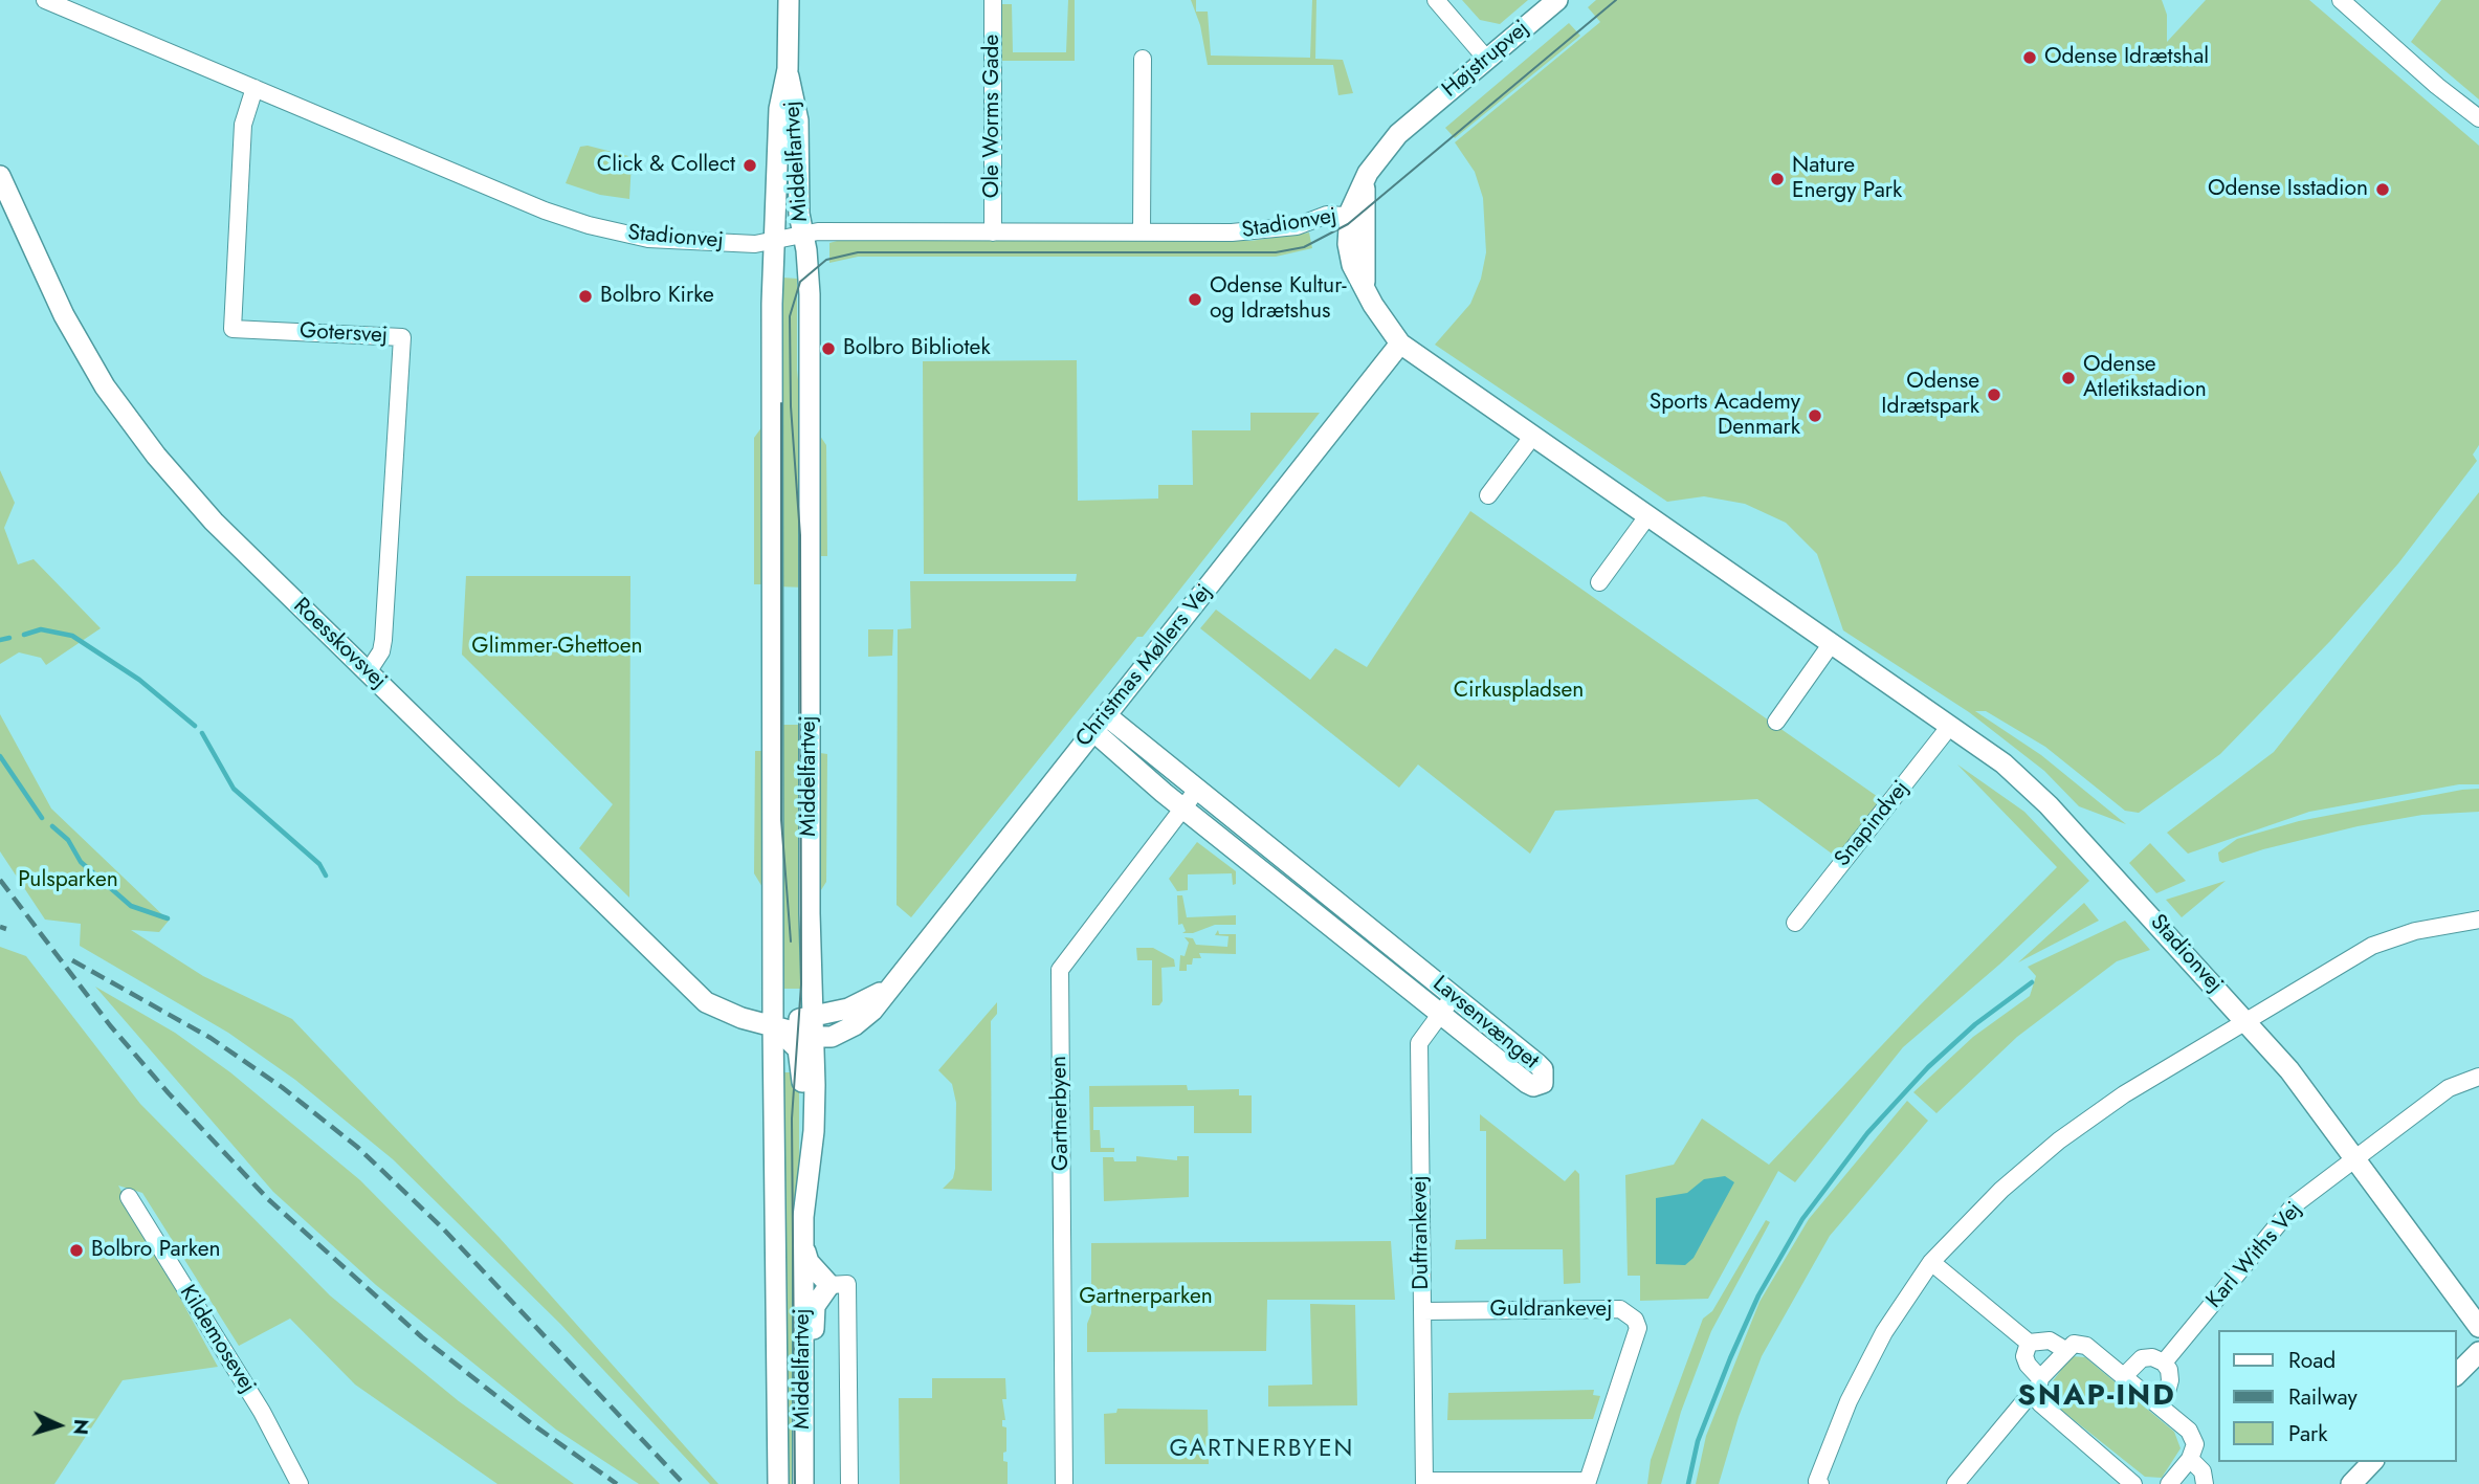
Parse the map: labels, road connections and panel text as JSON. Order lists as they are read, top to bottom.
{
  "streets": {
    "street": [
      "Højstrupvej",
      "Ole Worms Gade",
      "Middelfartvej",
      "Stadionvej",
      "Gotersvej",
      "Roesskovsvej",
      "Christmas Møllers Vej",
      "Snapindvej",
      "Lavsenvænget",
      "Gartnerbyen",
      "Duftrankevej",
      "Karl Withs Vej",
      "Guldrankevej",
      "Kildemosevej"
    ]
  },
  "crossings": [
    ["Højstrupvej", "Stadionvej"],
    ["Ole Worms Gade", "Stadionvej"],
    ["Middelfartvej", "Stadionvej"],
    ["Middelfartvej", "Roesskovsvej"],
    ["Middelfartvej", "Christmas Møllers Vej"],
    ["Stadionvej", "Gotersvej"],
    ["Stadionvej", "Christmas Møllers Vej"],
    ["Stadionvej", "Snapindvej"],
    ["Stadionvej", "Karl Withs Vej"],
    ["Gotersvej", "Roesskovsvej"],
    ["Roesskovsvej", "Christmas Møllers Vej"],
    ["Christmas Møllers Vej", "Lavsenvænget"],
    ["Lavsenvænget", "Gartnerbyen"],
    ["Lavsenvænget", "Duftrankevej"],
    ["Duftrankevej", "Guldrankevej"]
  ],
  "districts": ["SNAP-IND", "GARTNERBYEN"],
  "parks": [
    "Glimmer-Ghettoen",
    "Cirkuspladsen",
    "Pulsparken",
    "Gartnerparken"
  ],
  "places": [
    "Odense Idrætshal",
    "Click & Collect",
    "Nature Energy Park",
    "Odense Isstadion",
    "Bolbro Kirke",
    "Odense Kultur- og Idrætshus",
    "Bolbro Bibliotek",
    "Odense Atletikstadion",
    "Odense Idrætspark",
    "Sports Academy Denmark",
    "Bolbro Parken"
  ],
  "legend": ["Road", "Railway", "Park"],
  "north": "right"
}
